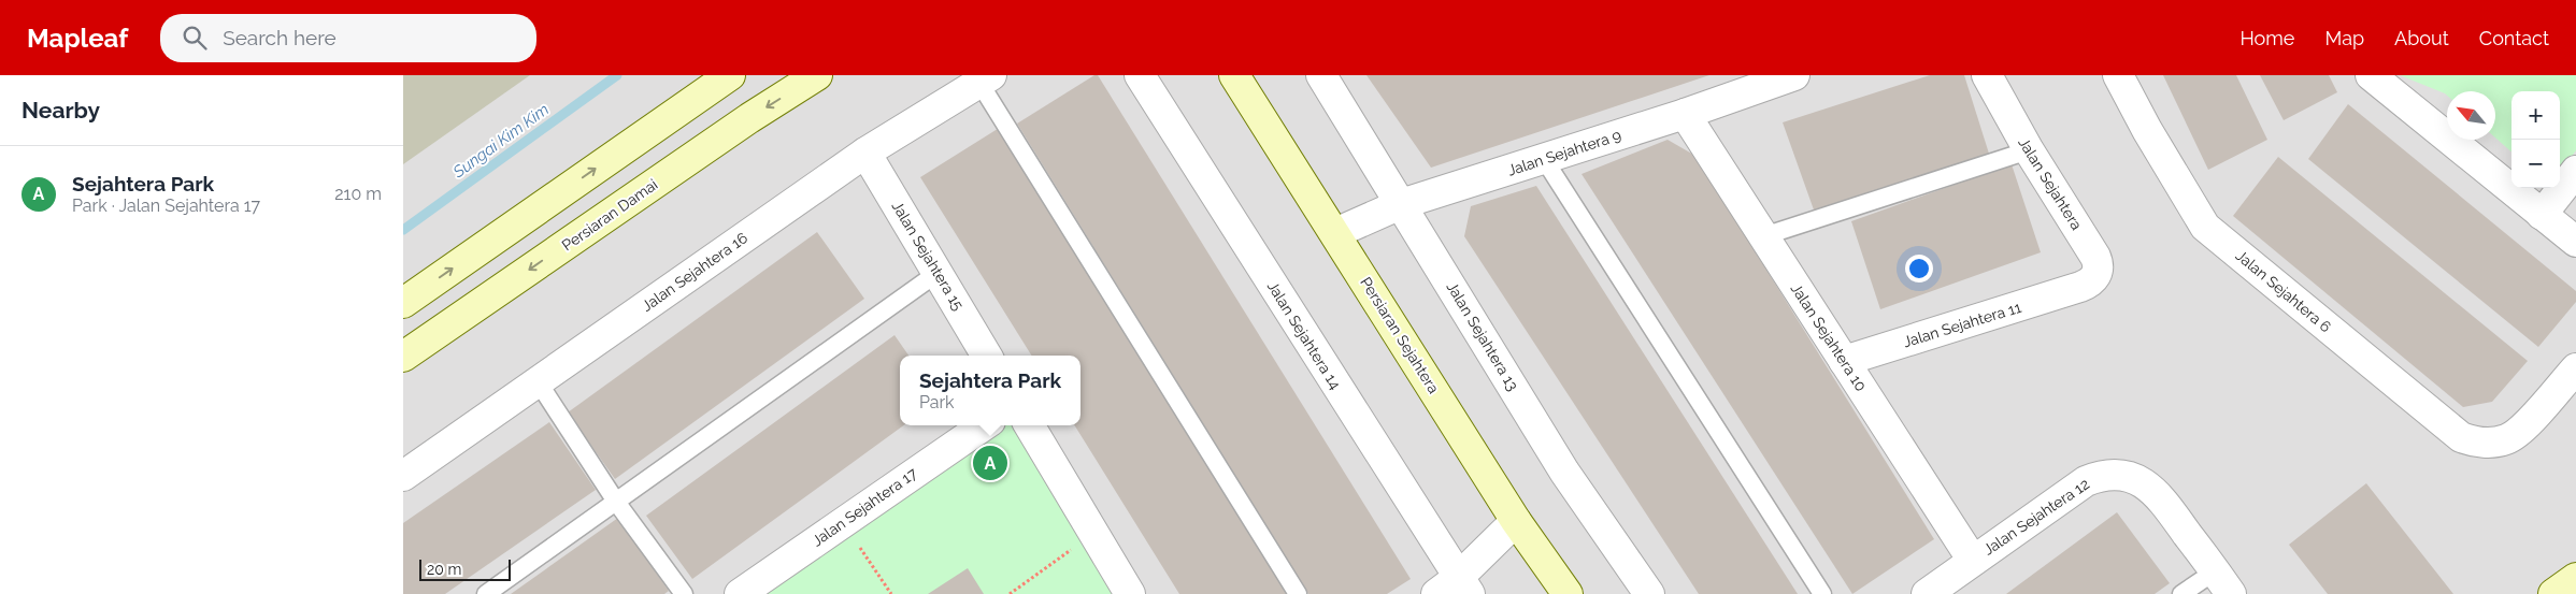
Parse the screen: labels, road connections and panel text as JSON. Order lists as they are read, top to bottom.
{
  "streets": {
    "main road": ["Persiaran Damai", "Persiaran Sejahtera"],
    "street": [
      "Jalan Sejahtera 9",
      "Jalan Sejahtera",
      "Jalan Sejahtera 15",
      "Jalan Sejahtera 16",
      "Jalan Sejahtera 6",
      "Jalan Sejahtera 11",
      "Jalan Sejahtera 14",
      "Jalan Sejahtera 13",
      "Jalan Sejahtera 10",
      "Jalan Sejahtera 17",
      "Jalan Sejahtera 12"
    ]
  },
  "crossings": [
    ["Jalan Sejahtera 9", "Persiaran Sejahtera"],
    ["Jalan Sejahtera 9", "Jalan Sejahtera 13"],
    ["Jalan Sejahtera 9", "Jalan Sejahtera 10"],
    ["Jalan Sejahtera", "Jalan Sejahtera 11"],
    ["Jalan Sejahtera 15", "Jalan Sejahtera 16"],
    ["Jalan Sejahtera 11", "Jalan Sejahtera 10"],
    ["Jalan Sejahtera 10", "Jalan Sejahtera 12"]
  ],
  "water": ["Sungai Kim Kim"],
  "scale_bar": "20 m",
  "north": "top left",
  "page": {
    "header": "Mapleaf",
    "search": "Search here",
    "nav": [
      "Home",
      "Map",
      "About",
      "Contact"
    ],
    "heading": "Nearby",
    "map_buttons": ["+", "−"],
    "list": [
      {
        "mark": "A",
        "name": "Sejahtera Park",
        "note": "Park · Jalan Sejahtera 17",
        "value": "210 m"
      }
    ],
    "popup": ["Sejahtera Park", "Park"],
    "pins": "A",
    "scale": "20 m"
  }
}
